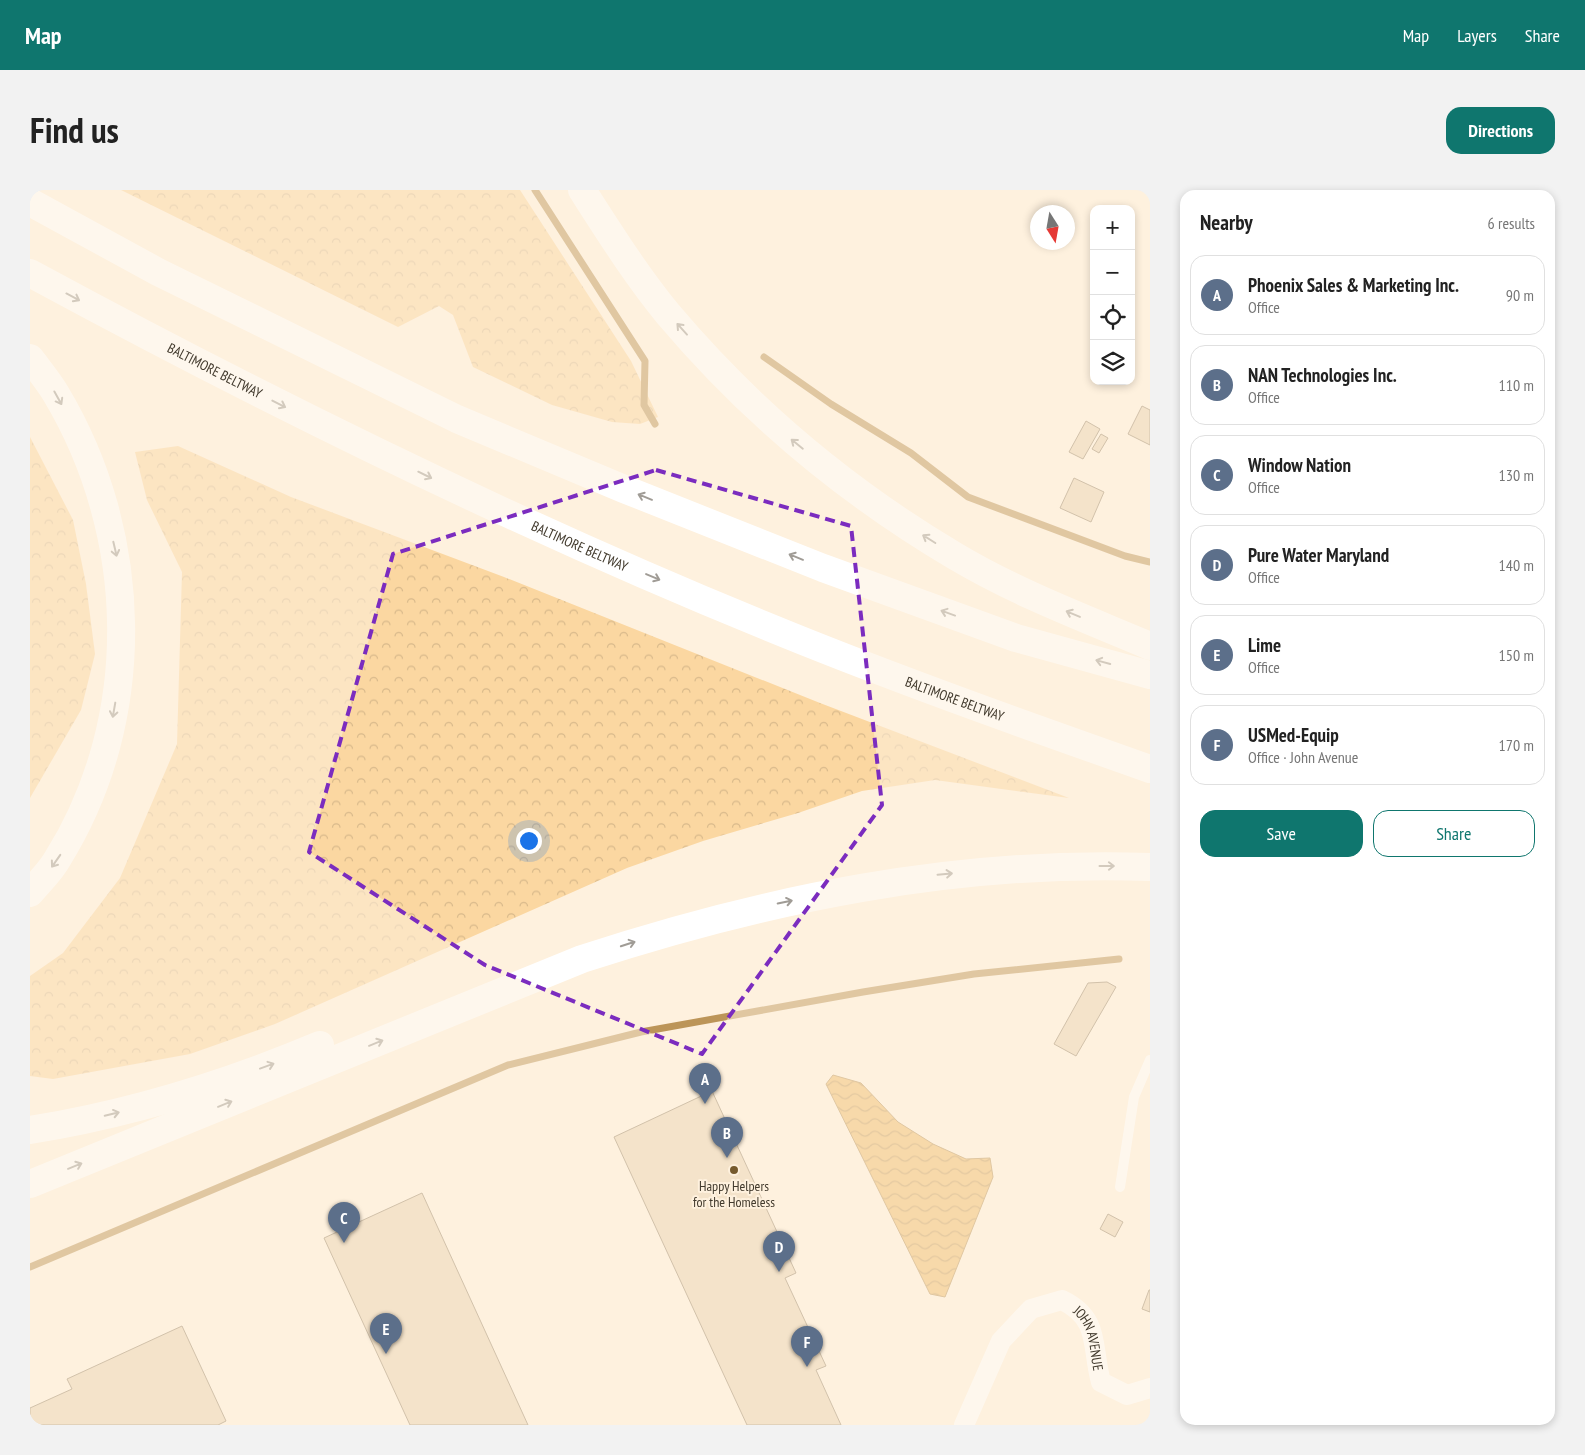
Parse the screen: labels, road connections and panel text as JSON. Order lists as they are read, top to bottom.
{
  "streets": {
    "highway": ["BALTIMORE BELTWAY"],
    "street": ["JOHN AVENUE"]
  },
  "places": ["Happy Helpers for the Homeless"],
  "north": "bottom",
  "page": {
    "header": "Map",
    "nav": ["Map", "Layers", "Share"],
    "title": "Find us",
    "buttons": [
      "Directions",
      ["Save", "Share"]
    ],
    "heading": ["Nearby", "6 results"],
    "map_buttons": ["+", "−"],
    "list": [
      {
        "mark": "A",
        "name": "Phoenix Sales & Marketing Inc.",
        "note": "Office",
        "value": "90 m"
      },
      {
        "mark": "B",
        "name": "NAN Technologies Inc.",
        "note": "Office",
        "value": "110 m"
      },
      {
        "mark": "C",
        "name": "Window Nation",
        "note": "Office",
        "value": "130 m"
      },
      {
        "mark": "D",
        "name": "Pure Water Maryland",
        "note": "Office",
        "value": "140 m"
      },
      {
        "mark": "E",
        "name": "Lime",
        "note": "Office",
        "value": "150 m"
      },
      {
        "mark": "F",
        "name": "USMed-Equip",
        "note": "Office · John Avenue",
        "value": "170 m"
      }
    ],
    "pins": [
      "A",
      "B",
      "C",
      "D",
      "E",
      "F"
    ]
  }
}
